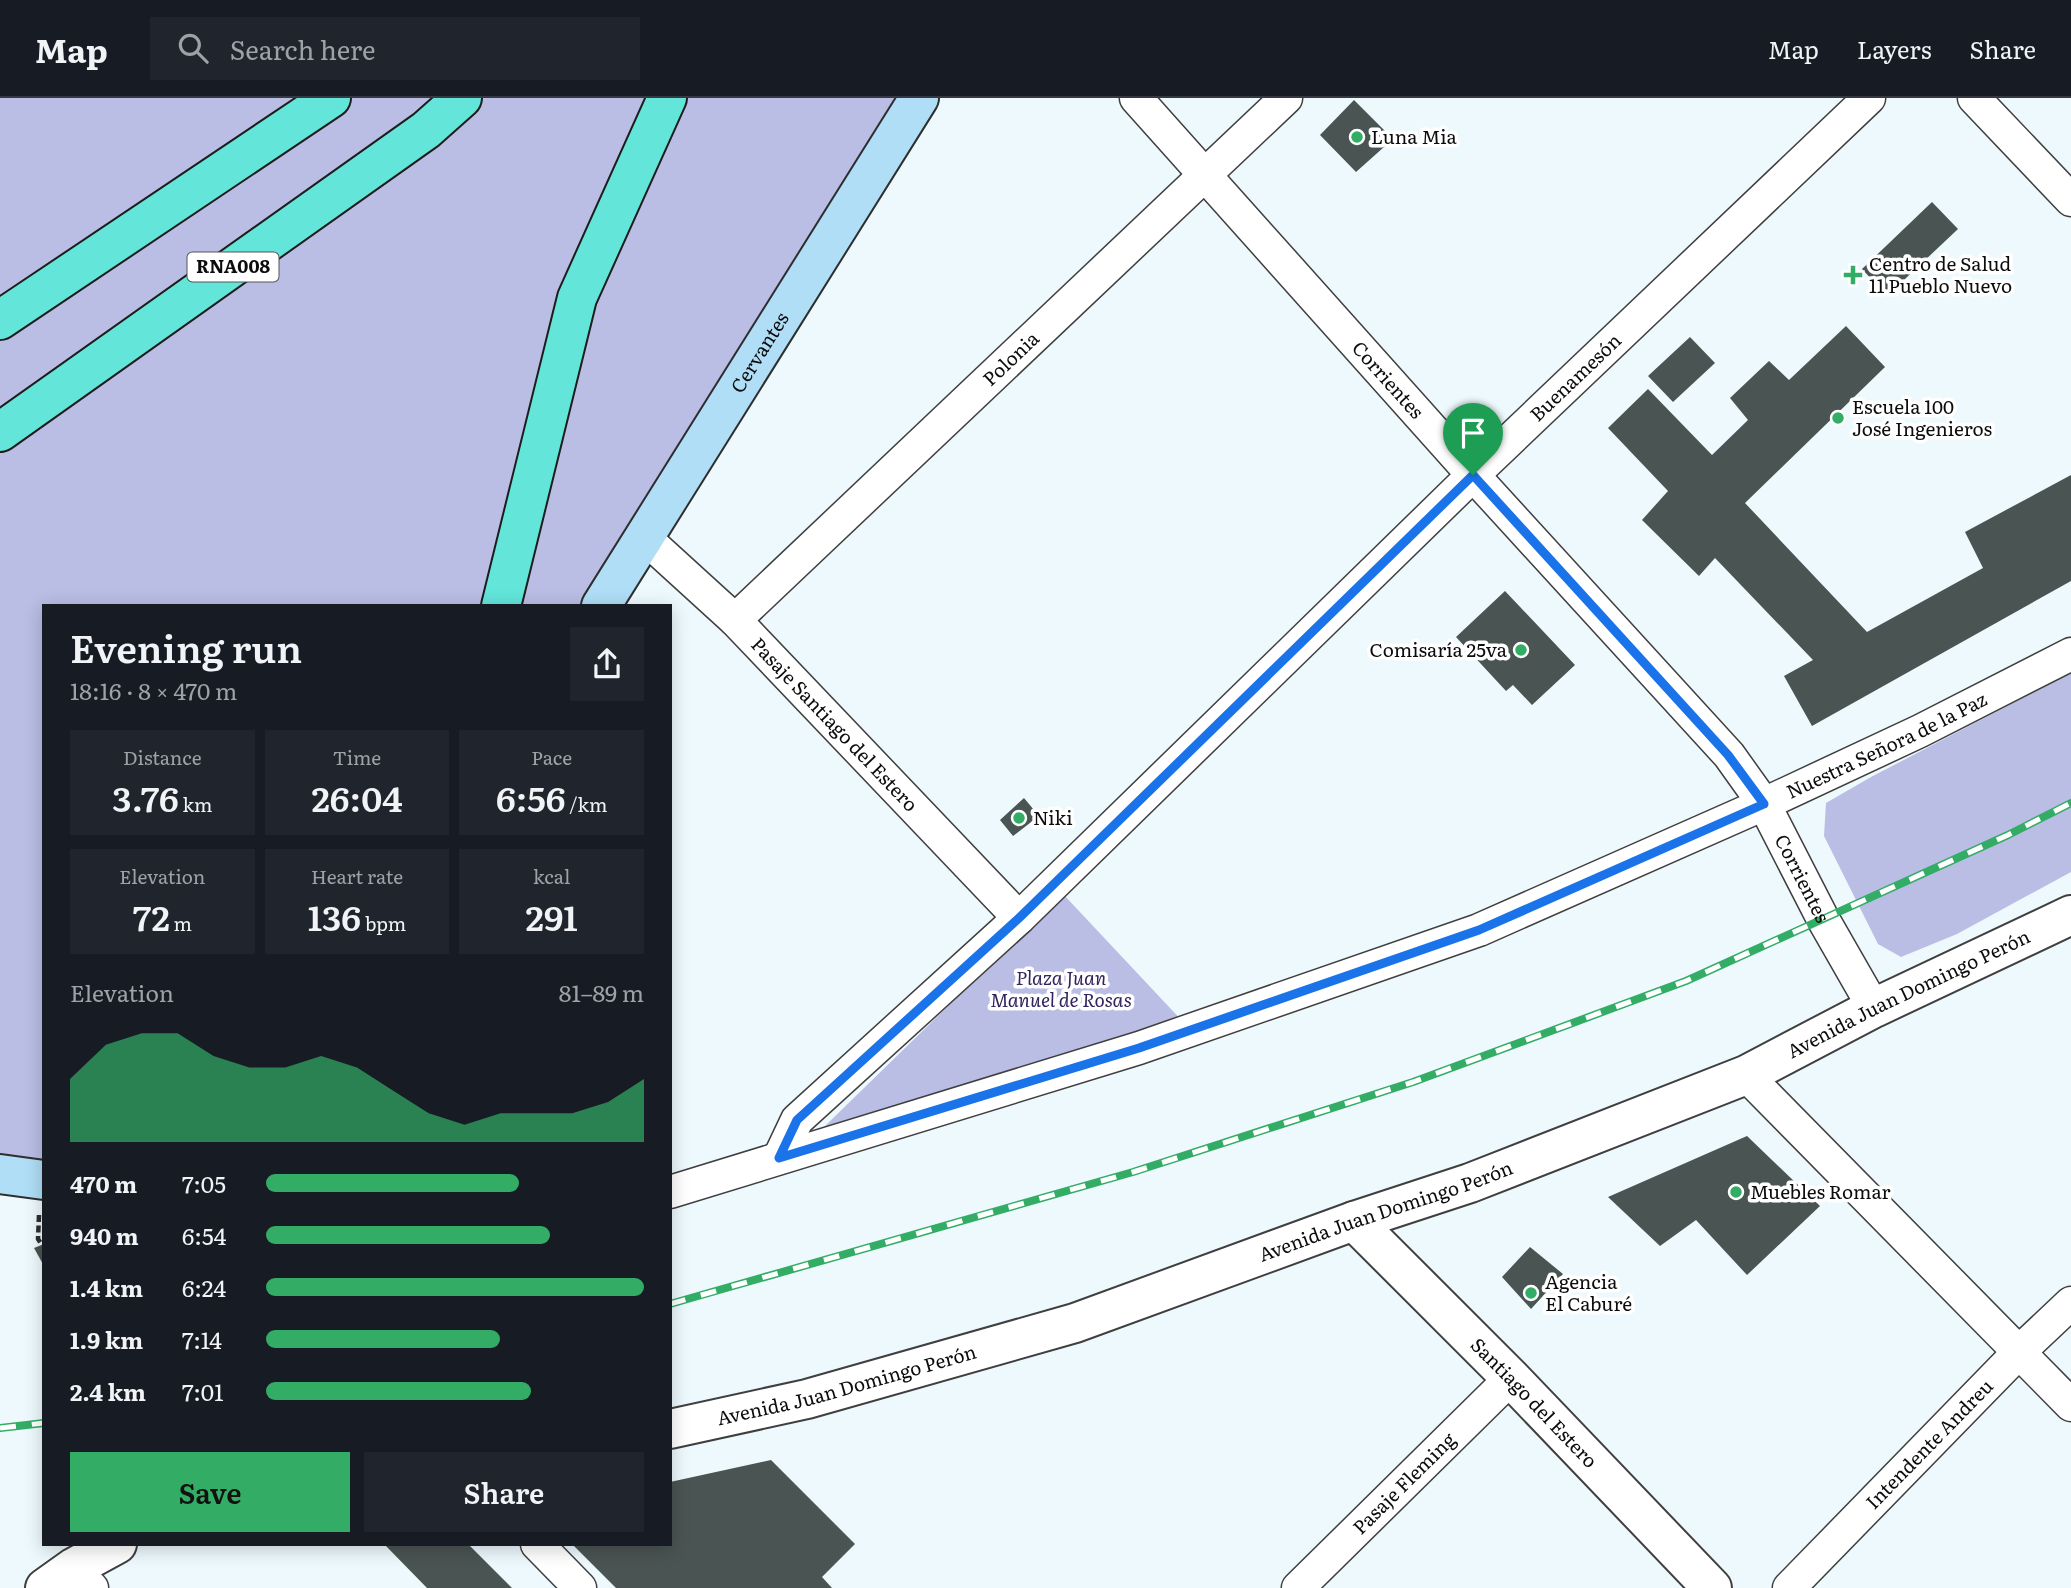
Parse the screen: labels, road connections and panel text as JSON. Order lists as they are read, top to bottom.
{
  "streets": {
    "highway": ["RNA008"],
    "main road": ["Cervantes"],
    "street": [
      "Polonia",
      "Buenamesón",
      "Corrientes",
      "Pasaje Santiago del Estero",
      "Nuestra Señora de la Paz",
      "Avenida Juan Domingo Perón",
      "Santiago del Estero",
      "Intendente Andreu",
      "Pasaje Fleming"
    ]
  },
  "crossings": [
    ["Cervantes", "Pasaje Santiago del Estero"],
    ["Polonia", "Corrientes"],
    ["Polonia", "Pasaje Santiago del Estero"],
    ["Buenamesón", "Corrientes"],
    ["Buenamesón", "Pasaje Santiago del Estero"],
    ["Buenamesón", "Nuestra Señora de la Paz"],
    ["Corrientes", "Nuestra Señora de la Paz"],
    ["Corrientes", "Avenida Juan Domingo Perón"],
    ["Avenida Juan Domingo Perón", "Santiago del Estero"],
    ["Santiago del Estero", "Pasaje Fleming"]
  ],
  "parks": ["Plaza Juan Manuel de Rosas"],
  "places": {
    "other": [
      "Luna Mia",
      "Escuela 100 José Ingenieros",
      "Comisaría 25va",
      "Niki",
      "Muebles Romar",
      "Agencia El Caburé"
    ],
    "health": ["Centro de Salud 11 Pueblo Nuevo"]
  },
  "page": {
    "header": "Map",
    "search": "Search here",
    "nav": ["Map", "Layers", "Share"],
    "heading": ["Evening run", "18:16 · 8 × 470 m"],
    "stats": [
      ["Distance", "3.76 km"],
      ["Time", "26:04"],
      ["Pace", "6:56 /km"],
      ["Elevation", "72 m"],
      ["Heart rate", "136 bpm"],
      ["kcal", "291"]
    ],
    "chart": ["Elevation", "81–89 m"],
    "list": [
      {
        "name": "470 m",
        "note": "7:05"
      },
      {
        "name": "940 m",
        "note": "6:54"
      },
      {
        "name": "1.4 km",
        "note": "6:24"
      },
      {
        "name": "1.9 km",
        "note": "7:14"
      },
      {
        "name": "2.4 km",
        "note": "7:01"
      }
    ],
    "buttons": ["Save", "Share"]
  }
}
